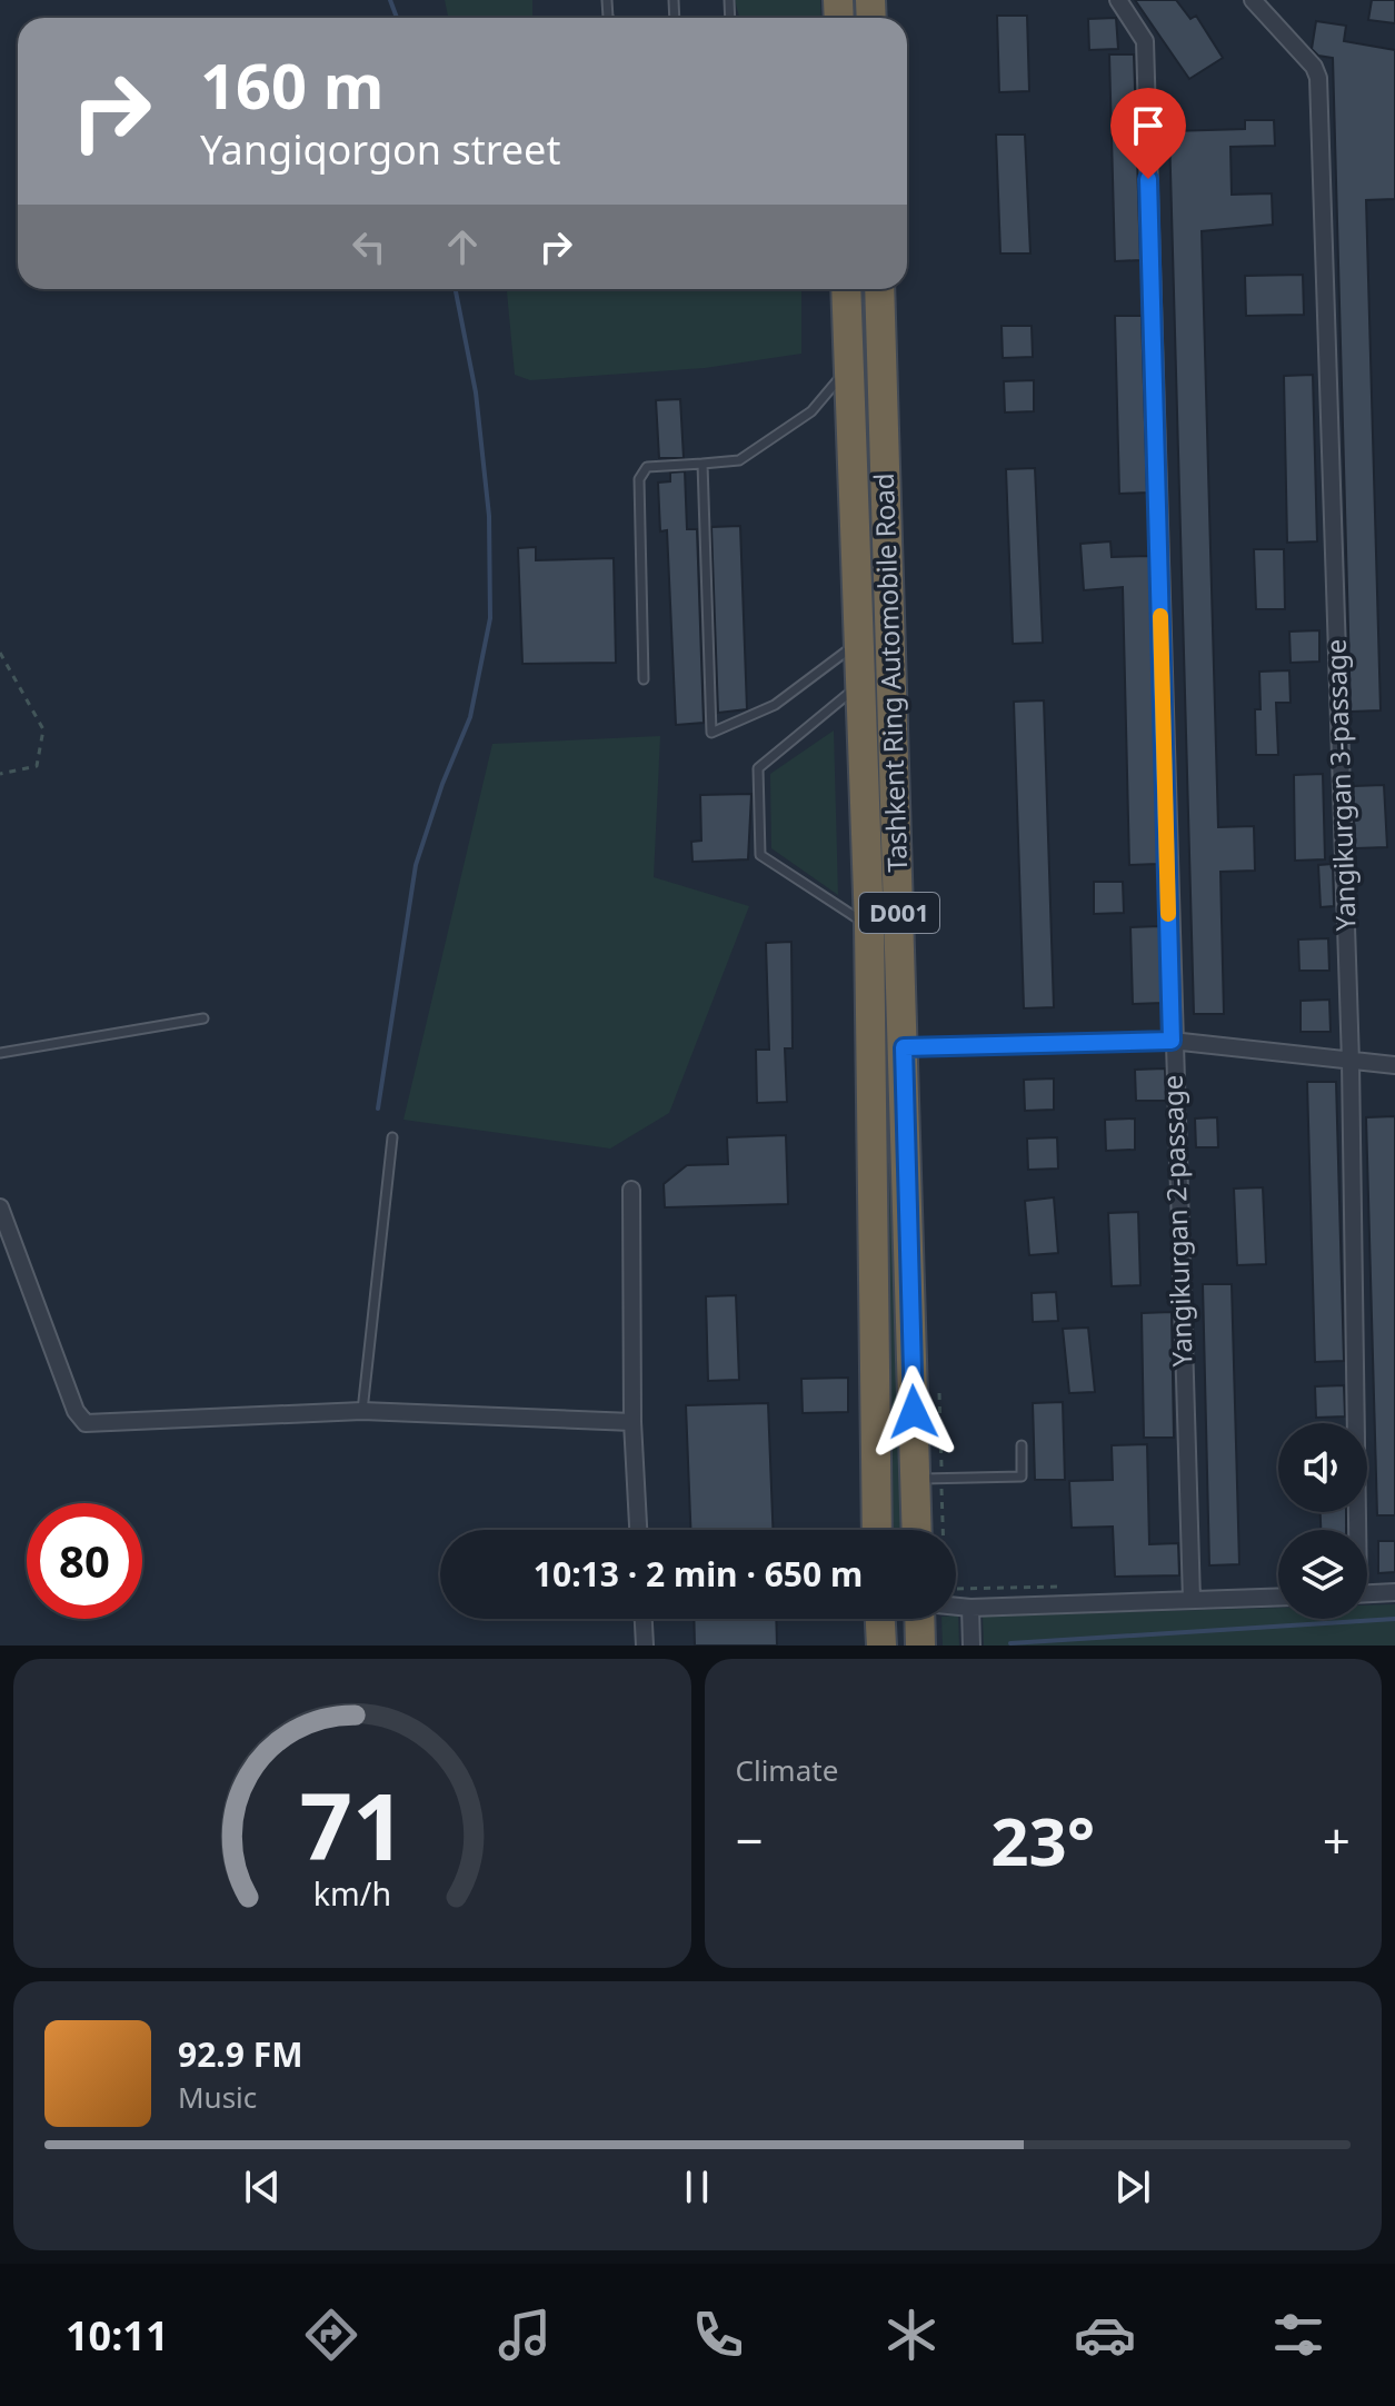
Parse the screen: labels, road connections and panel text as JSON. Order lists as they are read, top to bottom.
{
  "streets": {
    "highway": ["Tashkent Ring Automobile Road", "D001"],
    "street": ["Yangikurgan 3-passage", "Yangikurgan 2-passage"]
  },
  "page": {
    "turn": ["160 m", "Yangiqorgon street"],
    "limit": "80",
    "trip": "10:13 · 2 min · 650 m",
    "tile": "Climate",
    "heat": ["−", "23°", "+"],
    "song": ["92.9 FM", "Music"],
    "tabs": "10:11",
    "gauge": ["71", "km/h"]
  }
}
